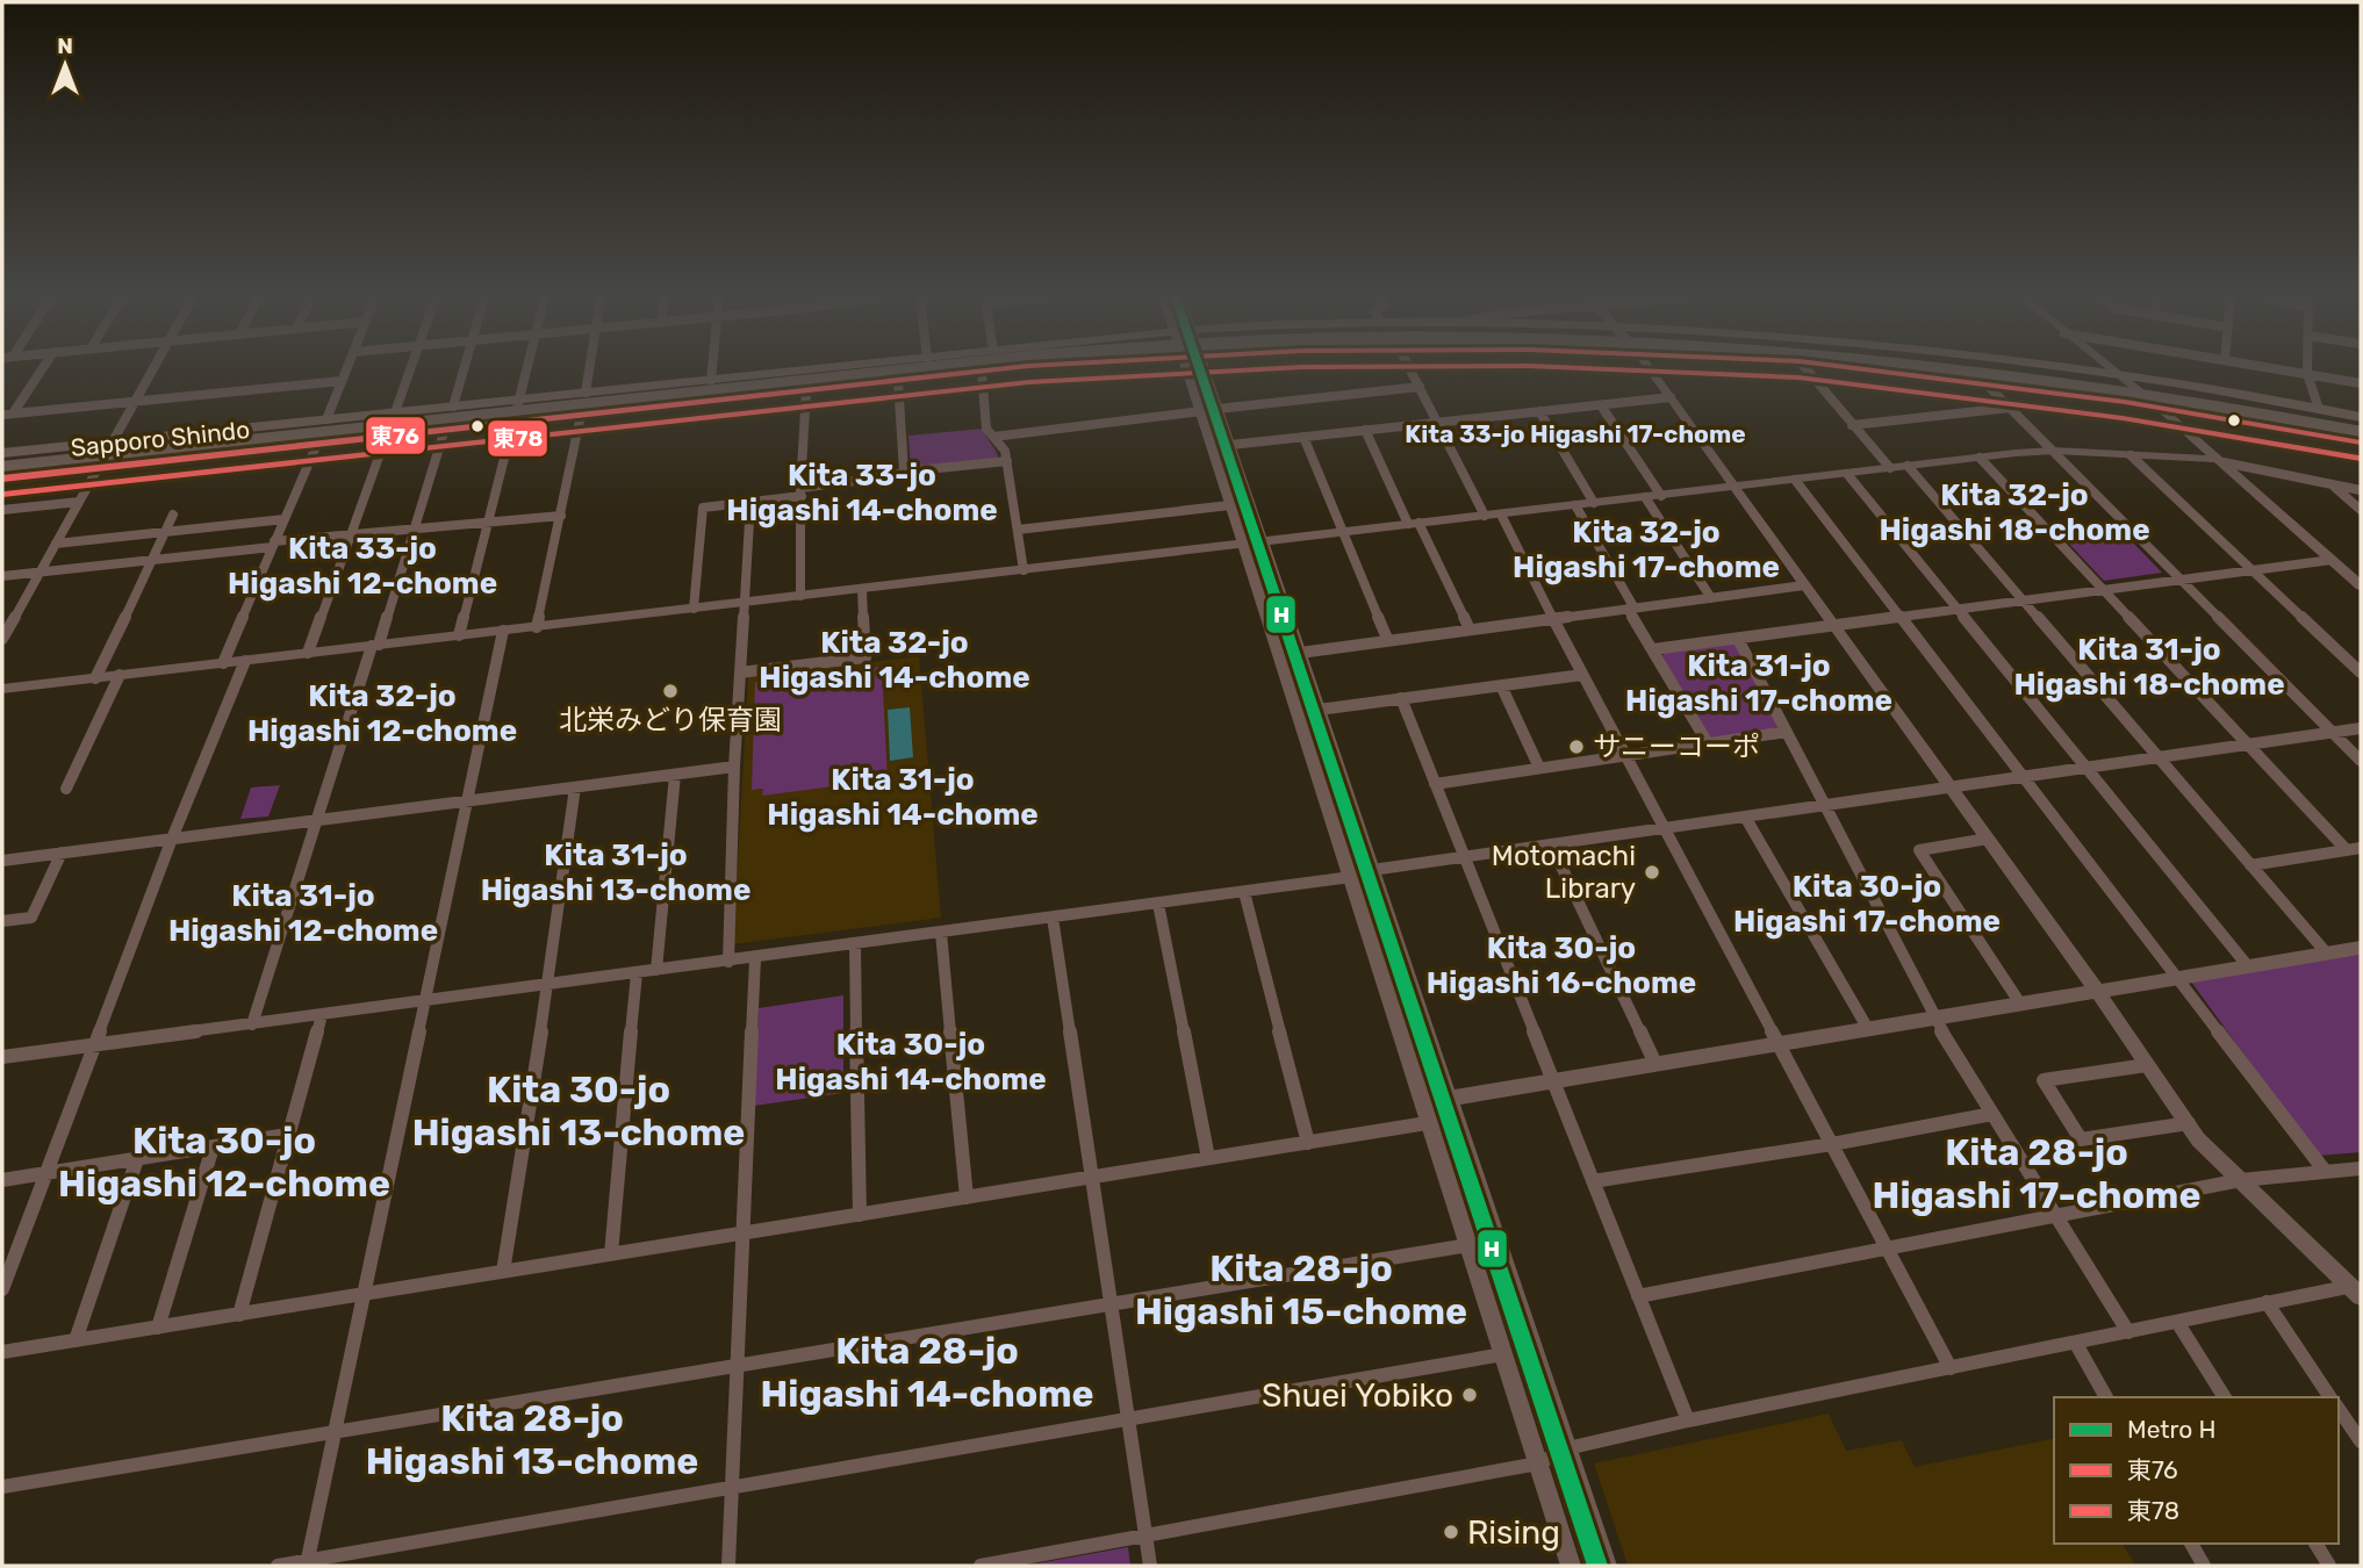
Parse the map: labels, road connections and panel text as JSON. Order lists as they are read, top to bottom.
{
  "streets": {
    "highway": ["Sapporo Shindo"]
  },
  "districts": [
    "Kita 33-jo Higashi 17-chome",
    "Kita 33-jo Higashi 14-chome",
    "Kita 32-jo Higashi 18-chome",
    "Kita 32-jo Higashi 17-chome",
    "Kita 33-jo Higashi 12-chome",
    "Kita 32-jo Higashi 14-chome",
    "Kita 31-jo Higashi 18-chome",
    "Kita 31-jo Higashi 17-chome",
    "Kita 32-jo Higashi 12-chome",
    "Kita 31-jo Higashi 14-chome",
    "Kita 31-jo Higashi 13-chome",
    "Kita 30-jo Higashi 17-chome",
    "Kita 31-jo Higashi 12-chome",
    "Kita 30-jo Higashi 16-chome",
    "Kita 30-jo Higashi 14-chome",
    "Kita 30-jo Higashi 13-chome",
    "Kita 30-jo Higashi 12-chome",
    "Kita 28-jo Higashi 17-chome",
    "Kita 28-jo Higashi 15-chome",
    "Kita 28-jo Higashi 14-chome",
    "Kita 28-jo Higashi 13-chome"
  ],
  "places": [
    "北栄みどり保育園",
    "サニーコーポ",
    "Motomachi Library",
    "Shuei Yobiko",
    "Rising"
  ],
  "lines": ["metro line H", "transit line 東76", "transit line 東78"],
  "legend": ["Metro H", "東76", "東78"],
  "north": "top"
}
